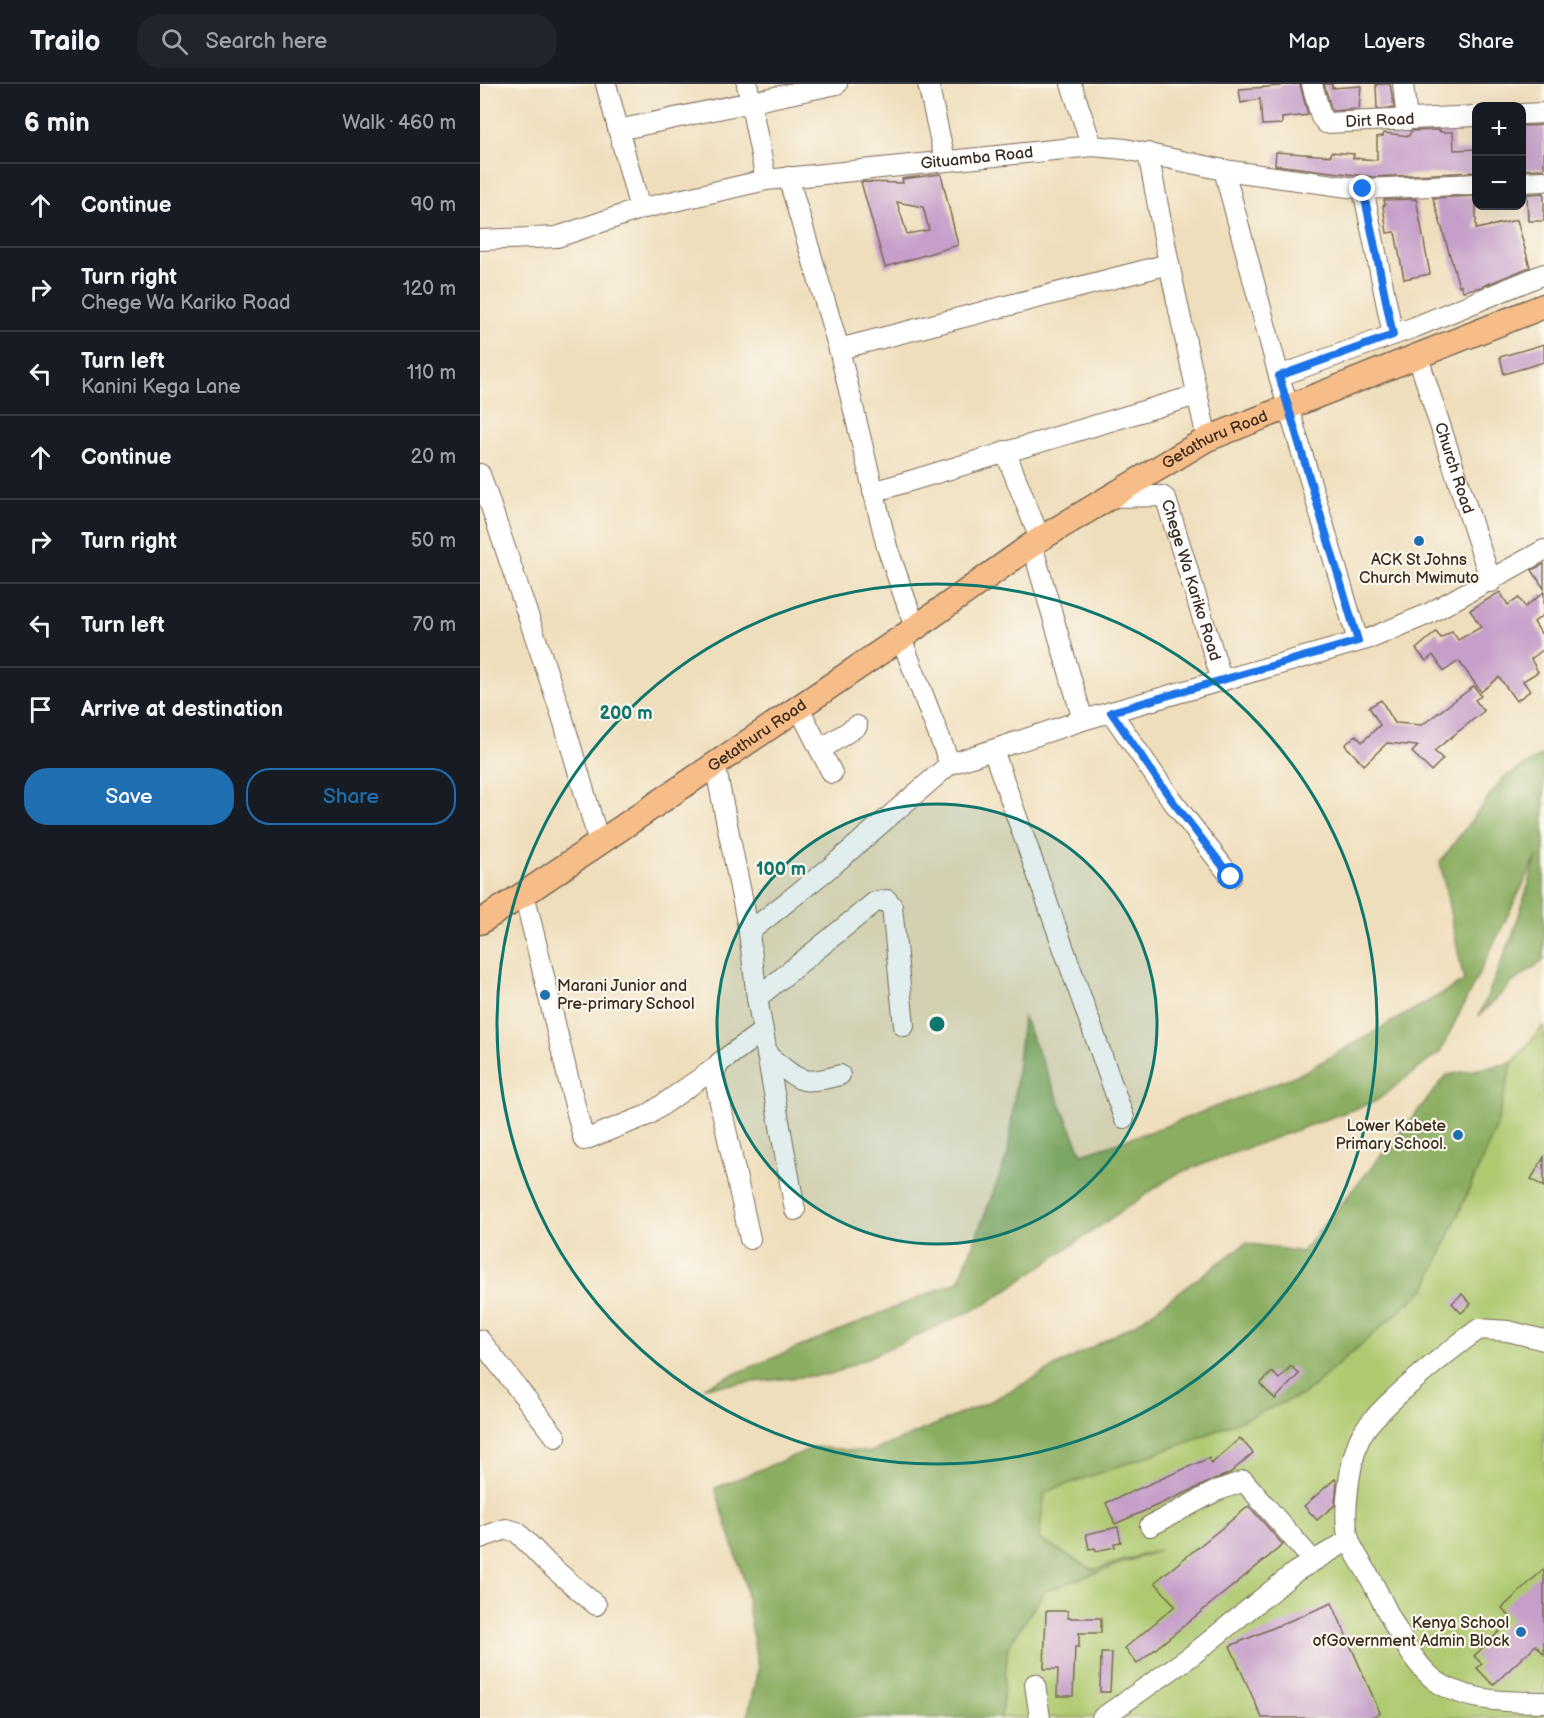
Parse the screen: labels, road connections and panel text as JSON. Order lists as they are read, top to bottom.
{
  "streets": {
    "main road": ["Getathuru Road"],
    "street": [
      "Dirt Road",
      "Gituamba Road",
      "Church Road",
      "Chege Wa Kariko Road"
    ]
  },
  "crossings": [
    ["Getathuru Road", "Church Road"],
    ["Getathuru Road", "Chege Wa Kariko Road"],
    ["Church Road", "Chege Wa Kariko Road"]
  ],
  "places": [
    "ACK St Johns Church Mwimuto",
    "Marani Junior and Pre-primary School",
    "Lower Kabete Primary School.",
    "Kenya School ofGovernment Admin Block"
  ],
  "page": {
    "header": "Trailo",
    "search": "Search here",
    "nav": ["Map", "Layers", "Share"],
    "heading": ["6 min", "Walk · 460 m"],
    "map_buttons": ["+", "−"],
    "list": [
      ["Continue", "90 m"],
      ["Turn right", "Chege Wa Kariko Road", "120 m"],
      ["Turn left", "Kanini Kega Lane", "110 m"],
      ["Continue", "20 m"],
      ["Turn right", "50 m"],
      ["Turn left", "70 m"],
      "Arrive at destination"
    ],
    "buttons": ["Save", "Share"]
  },
  "rings": ["200 m", "100 m"]
}
